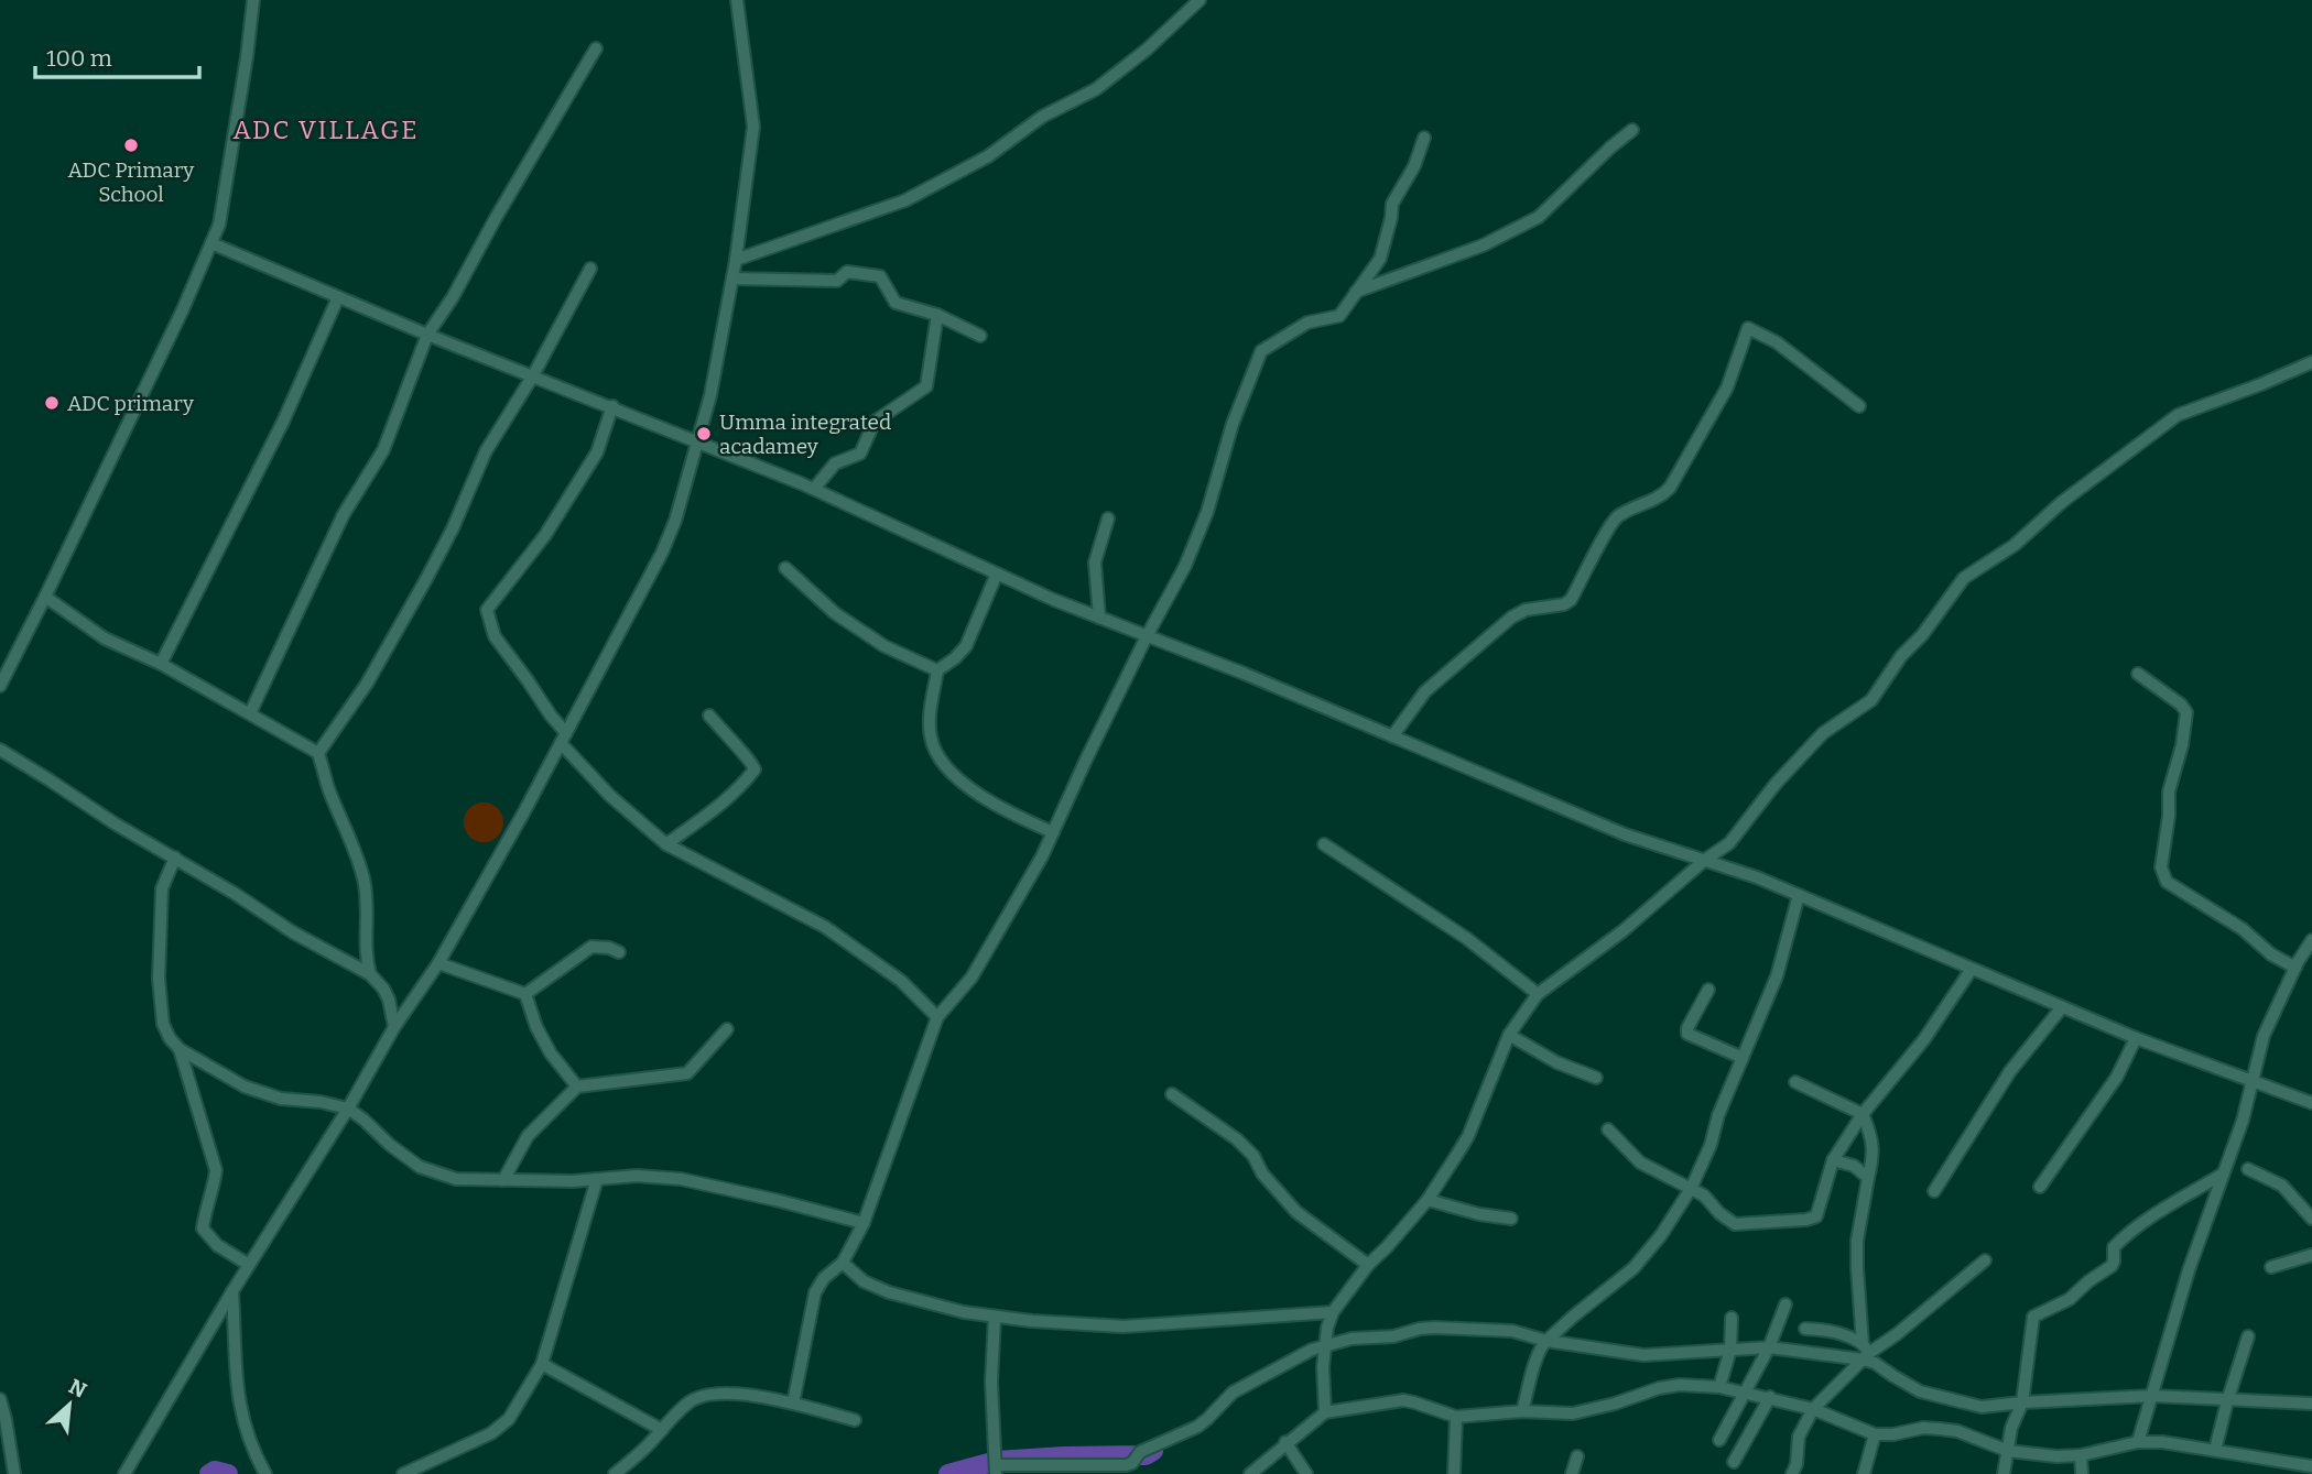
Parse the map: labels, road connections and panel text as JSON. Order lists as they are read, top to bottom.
{
  "districts": ["ADC VILLAGE"],
  "places": ["ADC Primary School", "ADC primary", "Umma integrated acadamey"],
  "scale_bar": "100 m",
  "north": "top right"
}
